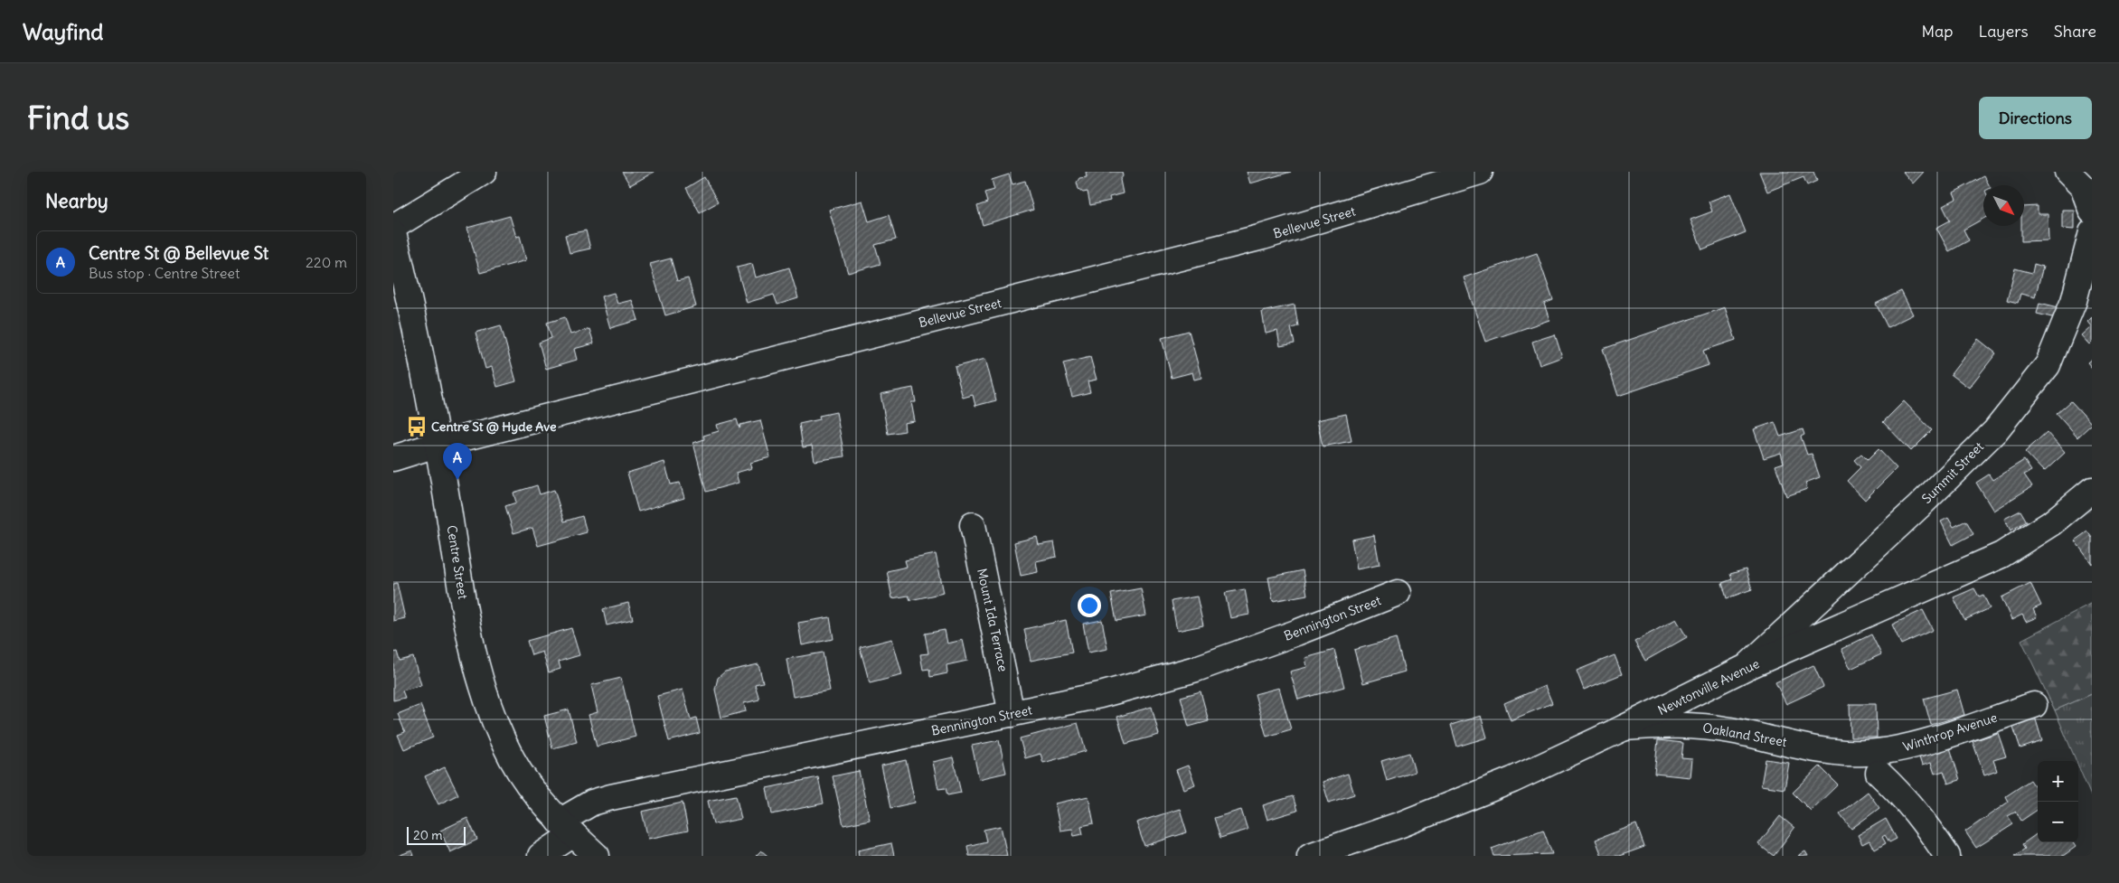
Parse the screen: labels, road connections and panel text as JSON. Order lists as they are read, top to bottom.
{
  "streets": {
    "street": [
      "Bellevue Street",
      "Summit Street",
      "Centre Street",
      "Bennington Street",
      "Mount Ida Terrace",
      "Newtonville Avenue",
      "Winthrop Avenue",
      "Oakland Street"
    ]
  },
  "crossings": [
    ["Bellevue Street", "Centre Street"],
    ["Summit Street", "Newtonville Avenue"],
    ["Centre Street", "Bennington Street"],
    ["Bennington Street", "Mount Ida Terrace"],
    ["Newtonville Avenue", "Oakland Street"],
    ["Winthrop Avenue", "Oakland Street"]
  ],
  "places": {
    "bus stop": ["Centre St @ Hyde Ave"]
  },
  "scale_bar": "20 m",
  "north": "bottom right",
  "page": {
    "header": "Wayfind",
    "nav": ["Map", "Layers", "Share"],
    "buttons": "Directions",
    "title": "Find us",
    "heading": "Nearby",
    "list": [
      {
        "mark": "A",
        "name": "Centre St @ Bellevue St",
        "note": "Bus stop · Centre Street",
        "value": "220 m"
      }
    ],
    "pins": "A",
    "map_buttons": ["+", "−"],
    "scale": "20 m"
  }
}
